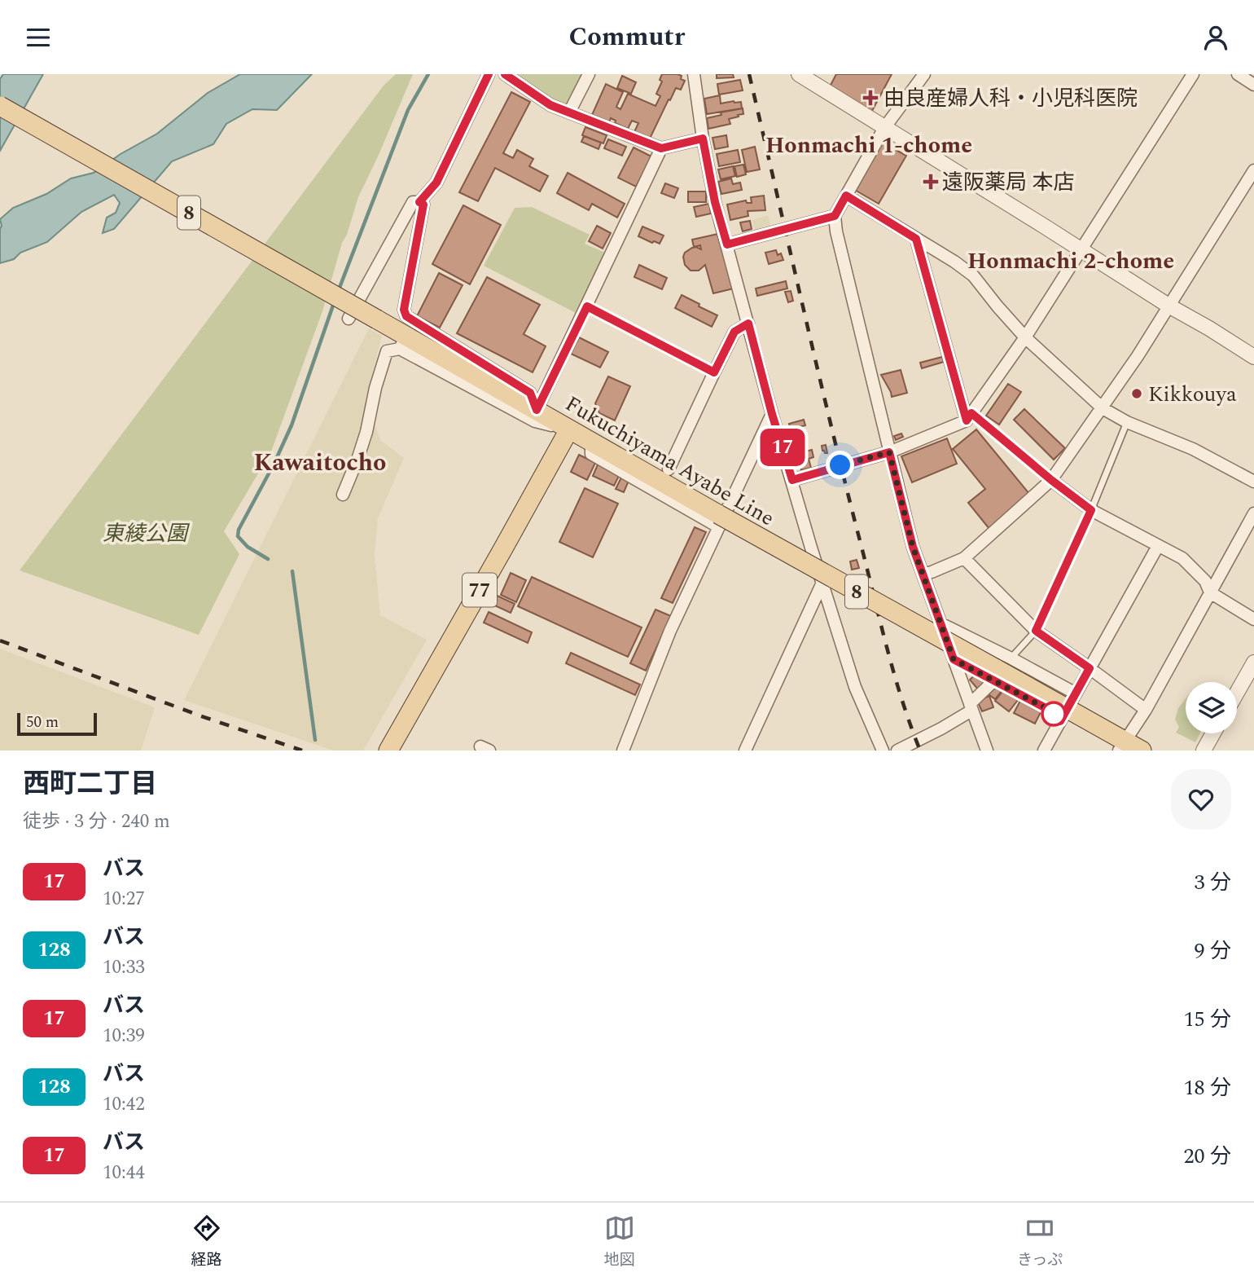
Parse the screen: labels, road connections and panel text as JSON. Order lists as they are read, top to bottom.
{
  "streets": {
    "main road": ["8", "Fukuchiyama Ayabe Line", "77"]
  },
  "crossings": [
    ["Fukuchiyama Ayabe Line", "77"]
  ],
  "districts": ["Honmachi 1-chome", "Honmachi 2-chome", "Kawaitocho"],
  "parks": ["東綾公園"],
  "places": {
    "health": ["由良産婦人科・小児科医院", "遠阪薬局 本店"],
    "other": ["Kikkouya"]
  },
  "lines": ["bus line 17"],
  "scale_bar": "50 m",
  "page": {
    "header": "Commutr",
    "on_map": "17",
    "scale": "50 m",
    "heading": ["西町二丁目", "徒歩 · 3 分 · 240 m"],
    "list": [
      {
        "mark": "17",
        "name": "バス",
        "note": "10:27",
        "value": "3 分"
      },
      {
        "mark": "128",
        "name": "バス",
        "note": "10:33",
        "value": "9 分"
      },
      {
        "mark": "17",
        "name": "バス",
        "note": "10:39",
        "value": "15 分"
      },
      {
        "mark": "128",
        "name": "バス",
        "note": "10:42",
        "value": "18 分"
      },
      {
        "mark": "17",
        "name": "バス",
        "note": "10:44",
        "value": "20 分"
      }
    ],
    "tabs": ["経路", "地図", "きっぷ"]
  }
}
